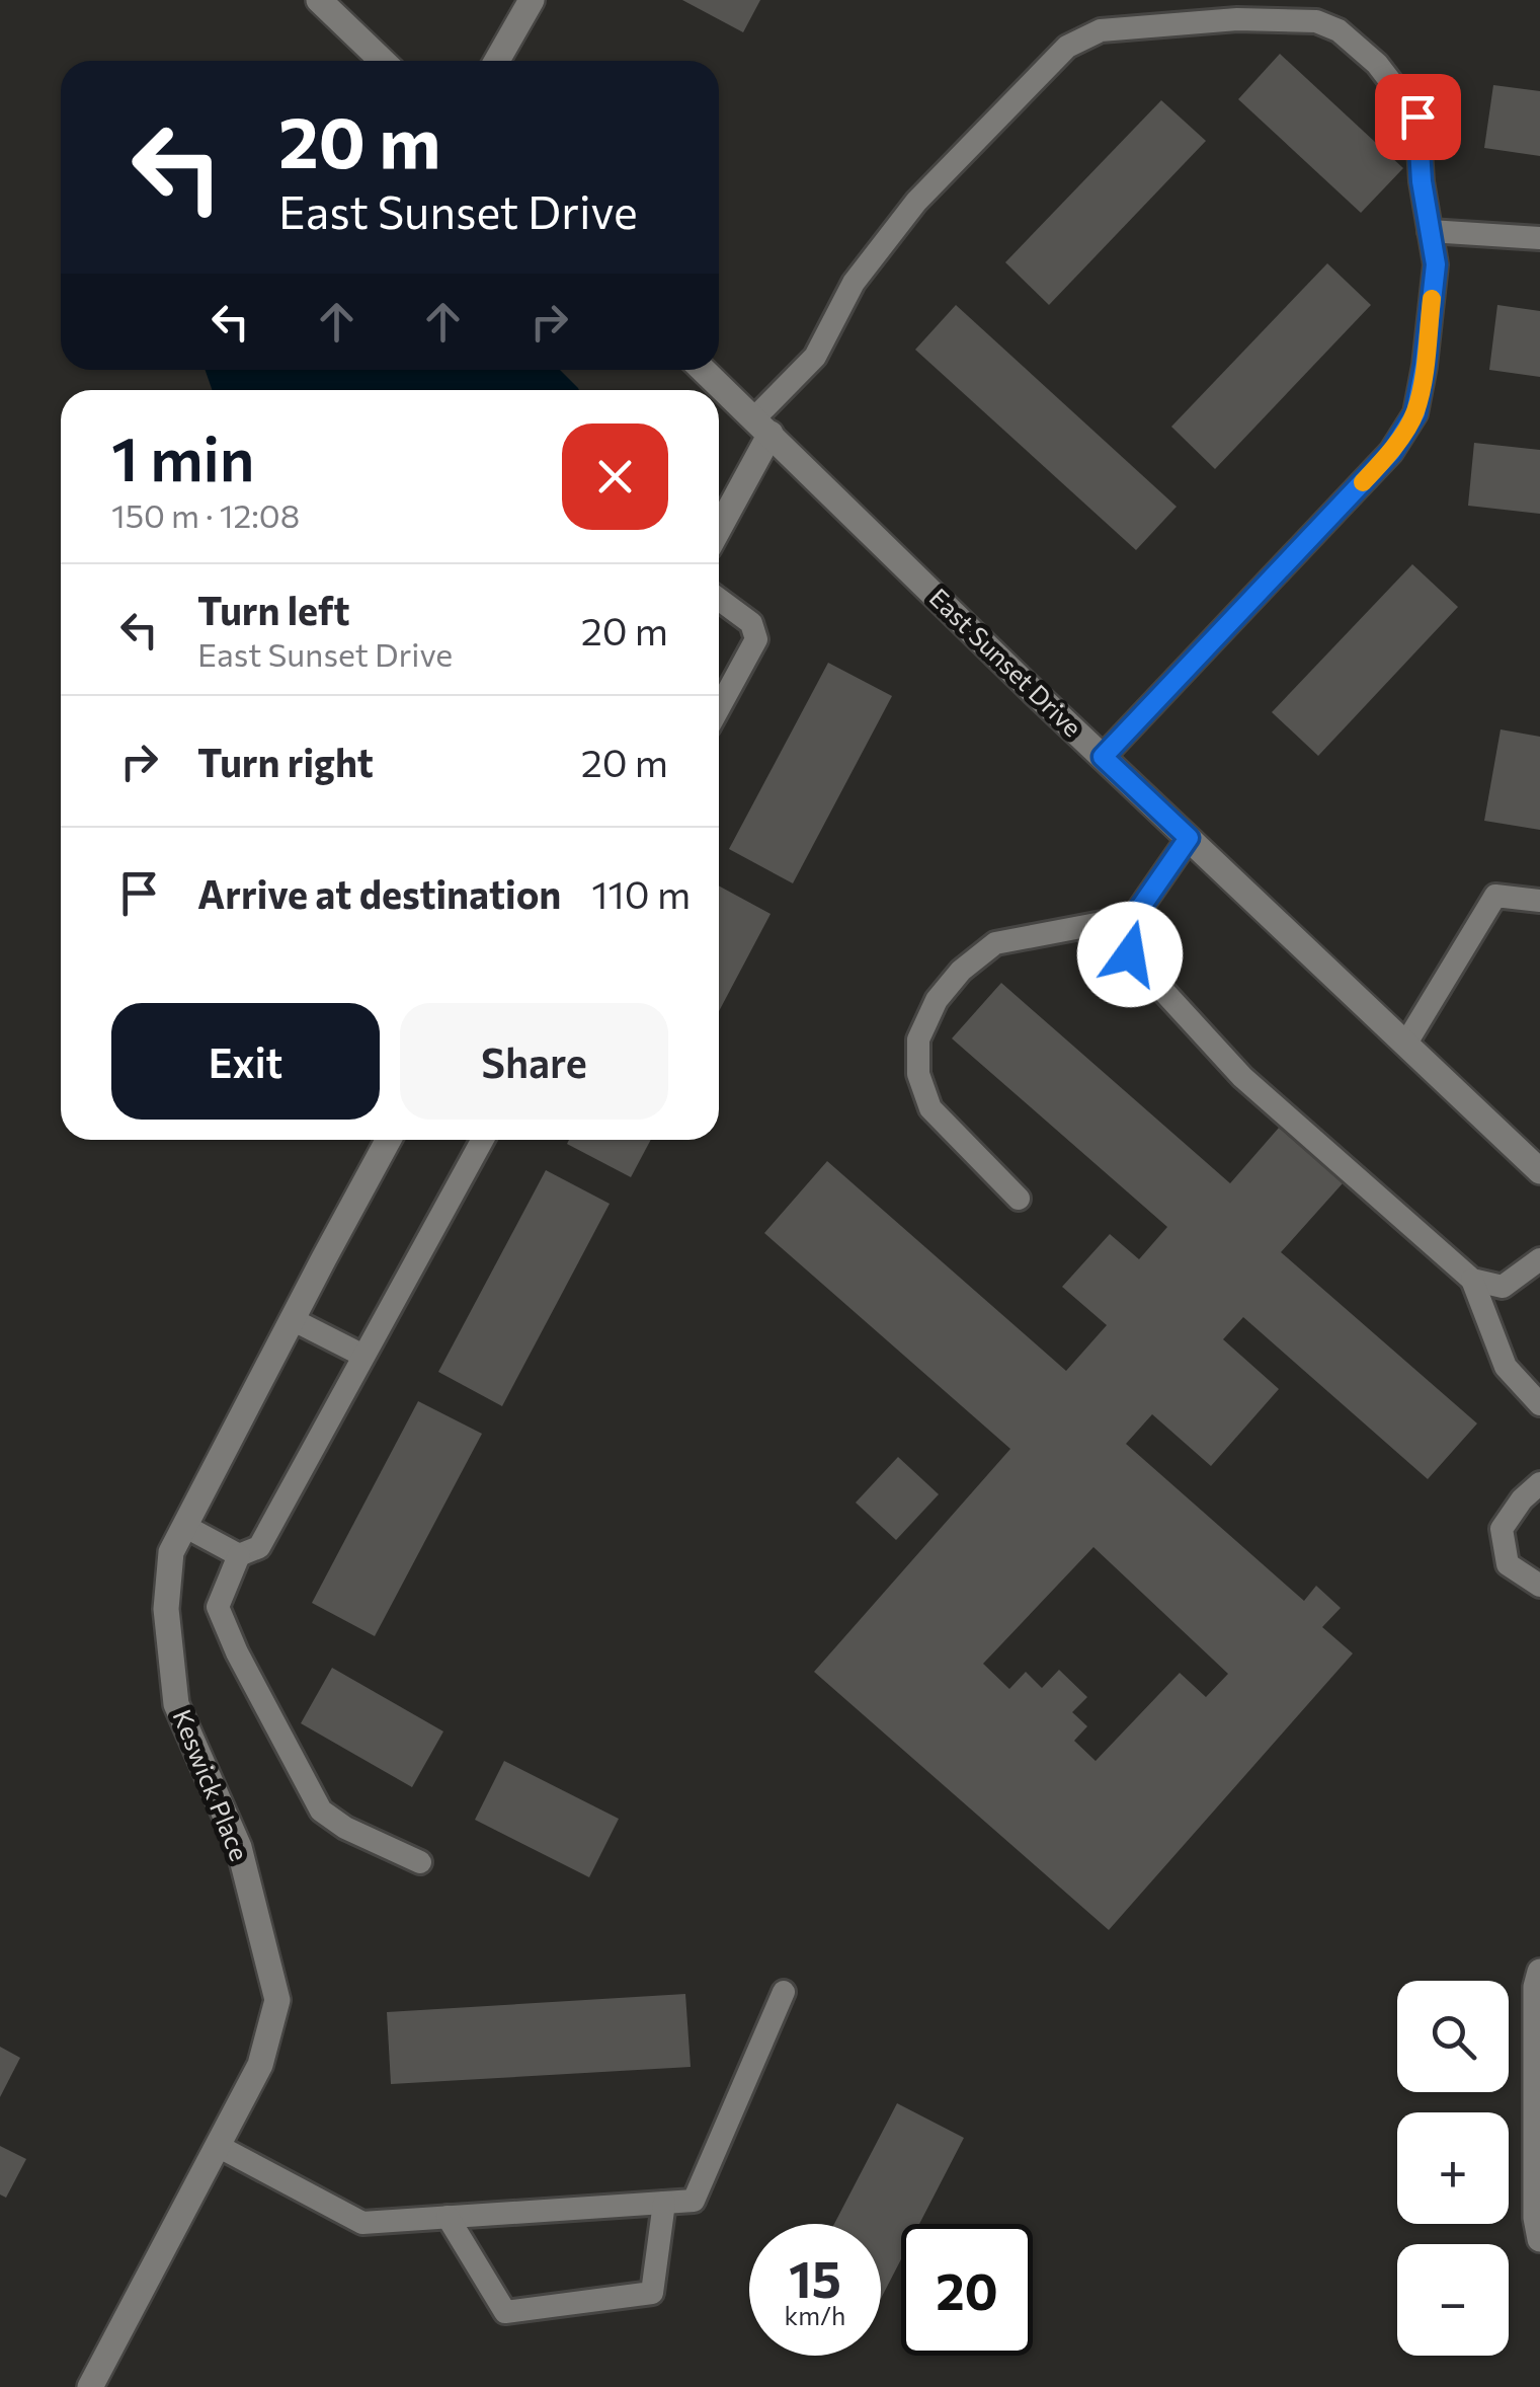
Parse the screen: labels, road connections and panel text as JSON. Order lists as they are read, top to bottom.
{
  "streets": {
    "street": ["East Sunset Drive", "Keswick Place"]
  },
  "page": {
    "turn": ["20 m", "East Sunset Drive"],
    "heading": ["1 min", "150 m · 12:08"],
    "list": [
      {
        "name": "Turn left",
        "note": "East Sunset Drive",
        "value": "20 m"
      },
      {
        "name": "Turn right",
        "value": "20 m"
      },
      {
        "name": "Arrive at destination",
        "value": "110 m"
      }
    ],
    "buttons": ["Exit", "Share"],
    "map_buttons": ["+", "−"],
    "speed": "15 km/h",
    "limit": "20"
  }
}
